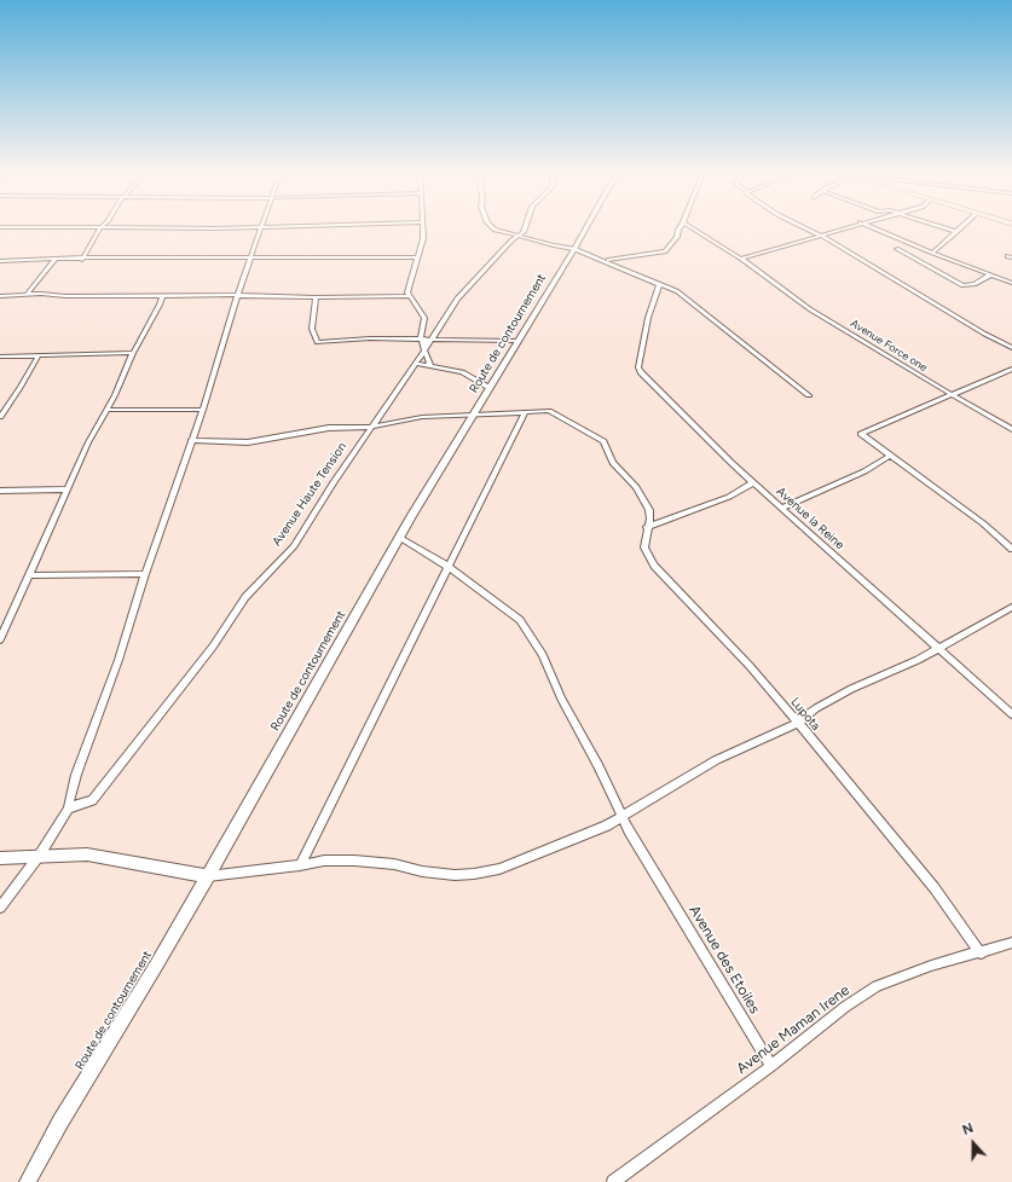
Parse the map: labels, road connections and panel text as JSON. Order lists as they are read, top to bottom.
{
  "streets": {
    "street": [
      "Route de contournement",
      "Avenue Force one",
      "Avenue Haute Tension",
      "Avenue la Reine",
      "Lupota",
      "Avenue des Etoiles",
      "Avenue Maman Irene"
    ]
  },
  "crossings": [
    ["Route de contournement", "Lupota"],
    ["Route de contournement", "Avenue des Etoiles"],
    ["Avenue Haute Tension", "Lupota"],
    ["Lupota", "Avenue Maman Irene"],
    ["Avenue des Etoiles", "Avenue Maman Irene"]
  ],
  "north": "top"
}
